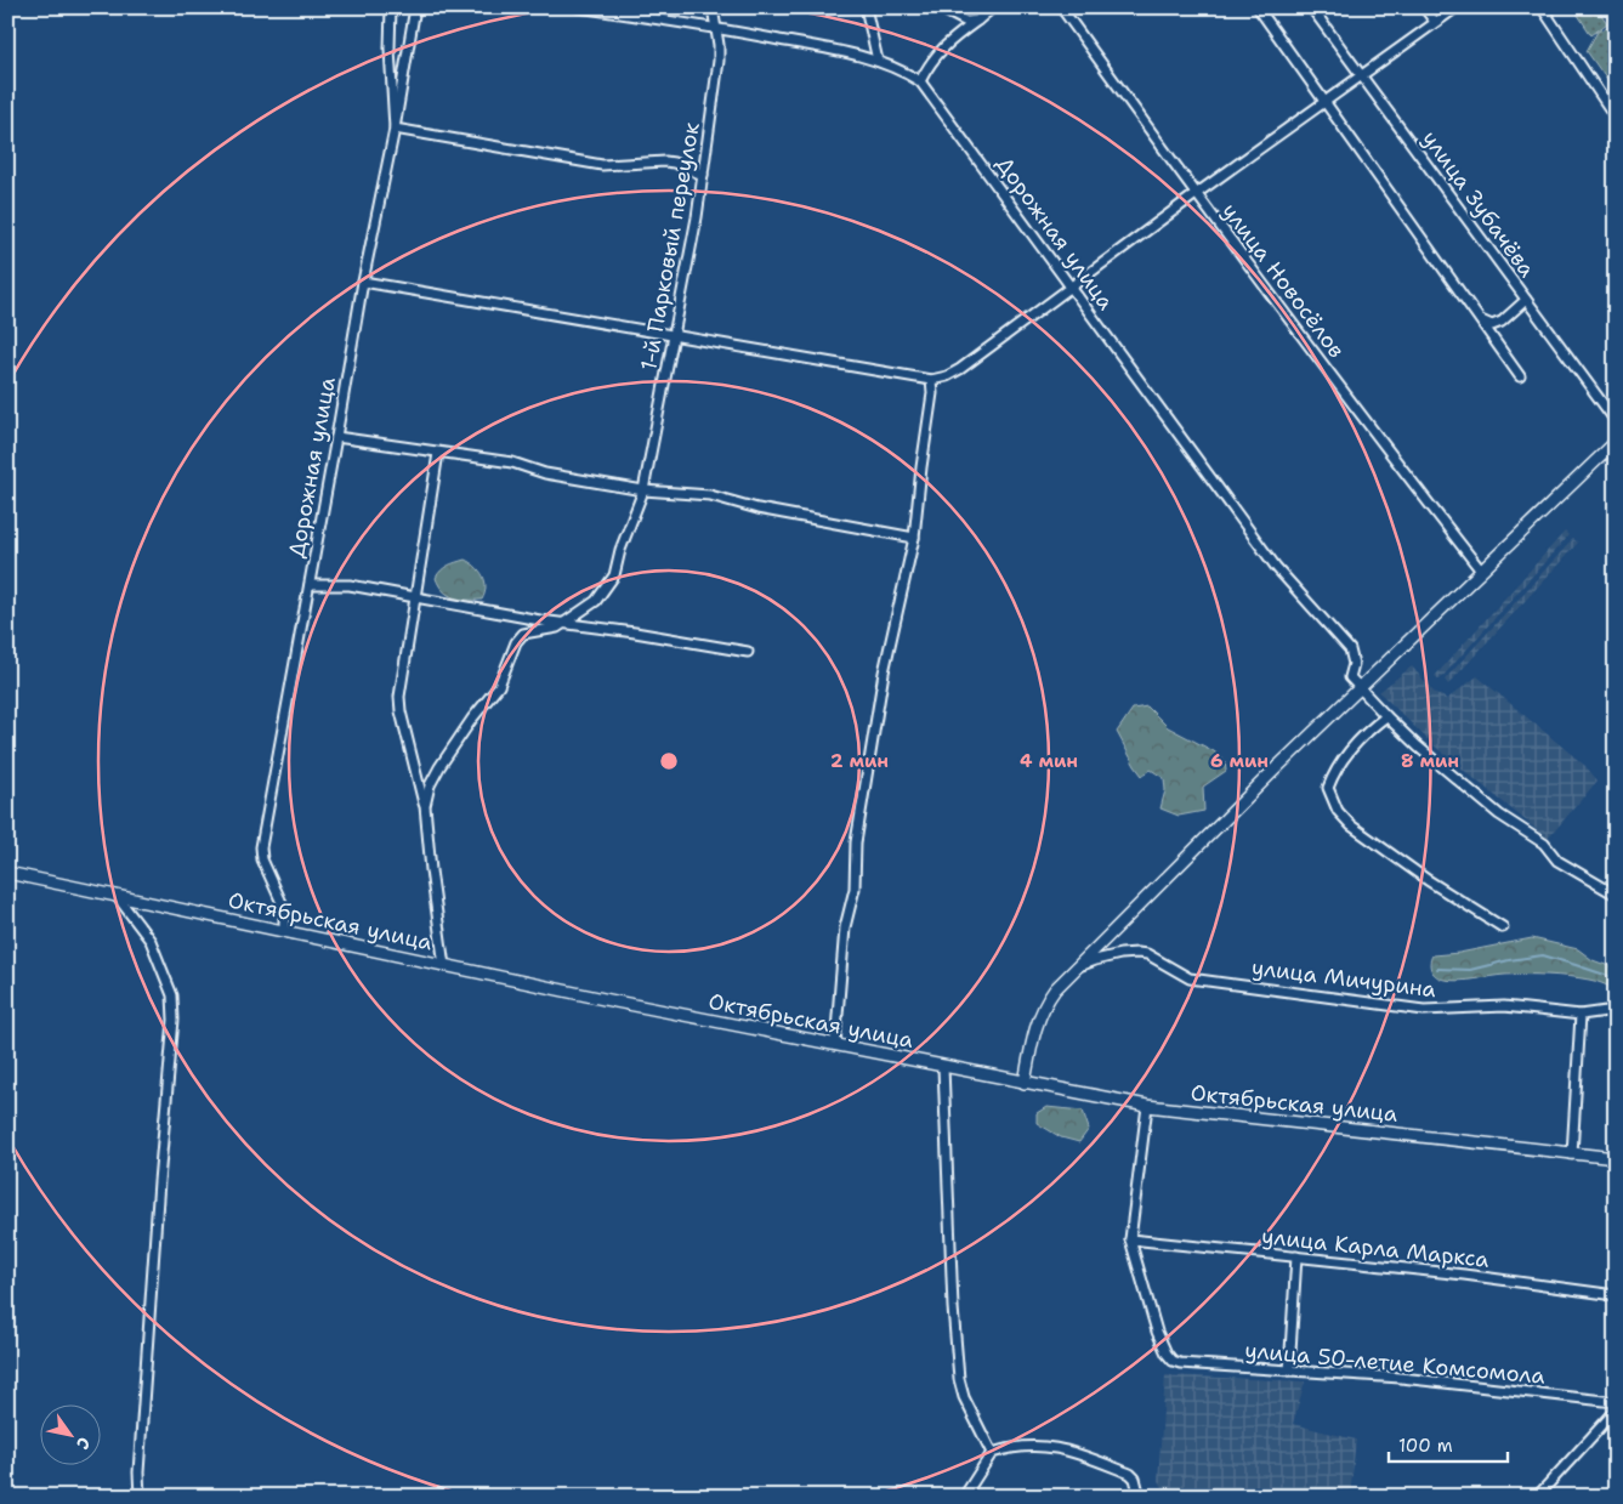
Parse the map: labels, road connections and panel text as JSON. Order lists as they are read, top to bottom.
{
  "streets": {
    "street": [
      "улица Зубачёва",
      "Дорожная улица",
      "1-й Парковый переулок",
      "улица Новосёлов",
      "Октябрьская улица",
      "улица Мичурина",
      "улица Карла Маркса",
      "улица 50-летие Комсомола"
    ]
  },
  "crossings": [
    ["Дорожная улица", "1-й Парковый переулок"],
    ["Дорожная улица", "Октябрьская улица"],
    ["улица Карла Маркса", "улица 50-летие Комсомола"]
  ],
  "scale_bar": "100 m",
  "north": "bottom right",
  "rings": [
    "2 мин",
    "4 мин",
    "6 мин",
    "8 мин"
  ]
}
